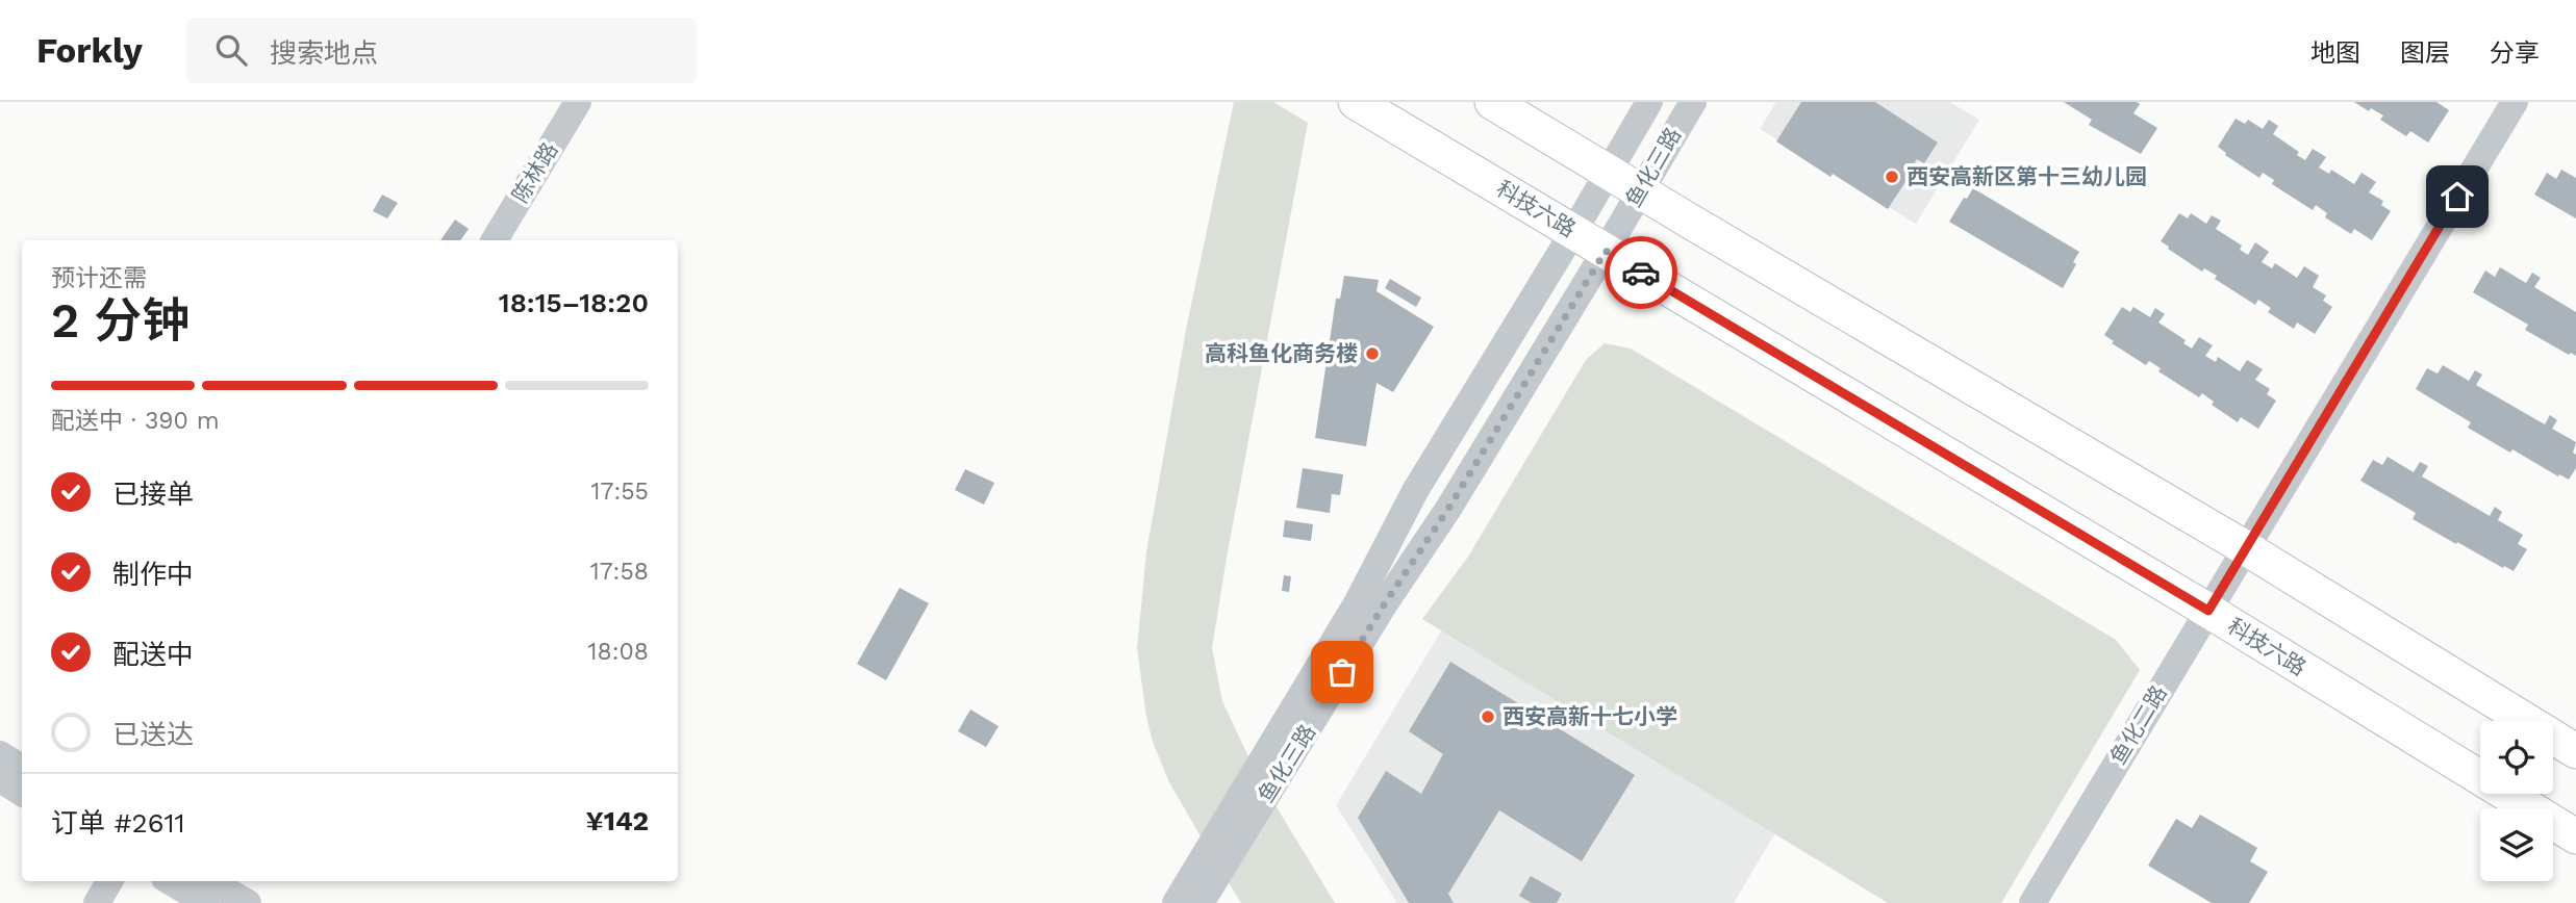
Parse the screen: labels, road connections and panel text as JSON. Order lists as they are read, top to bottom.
{
  "streets": {
    "main road": ["科技六路"],
    "street": ["鱼化三路", "陈林路", "鱼化二路"]
  },
  "crossings": [
    ["鱼化三路", "科技六路"],
    ["科技六路", "鱼化二路"]
  ],
  "places": ["西安高新区第十三幼儿园", "高科鱼化商务楼", "西安高新十七小学"],
  "page": {
    "header": "Forkly",
    "search": "搜索地点",
    "nav": ["地图", "图层", "分享"],
    "heading": ["2 分钟", "预计还需", "18:15–18:20"],
    "panel": ["订单 #2611", "¥142"],
    "bar": "配送中 · 390 m",
    "list": [
      ["已接单", "17:55"],
      ["制作中", "17:58"],
      ["配送中", "18:08"],
      "已送达"
    ]
  }
}
